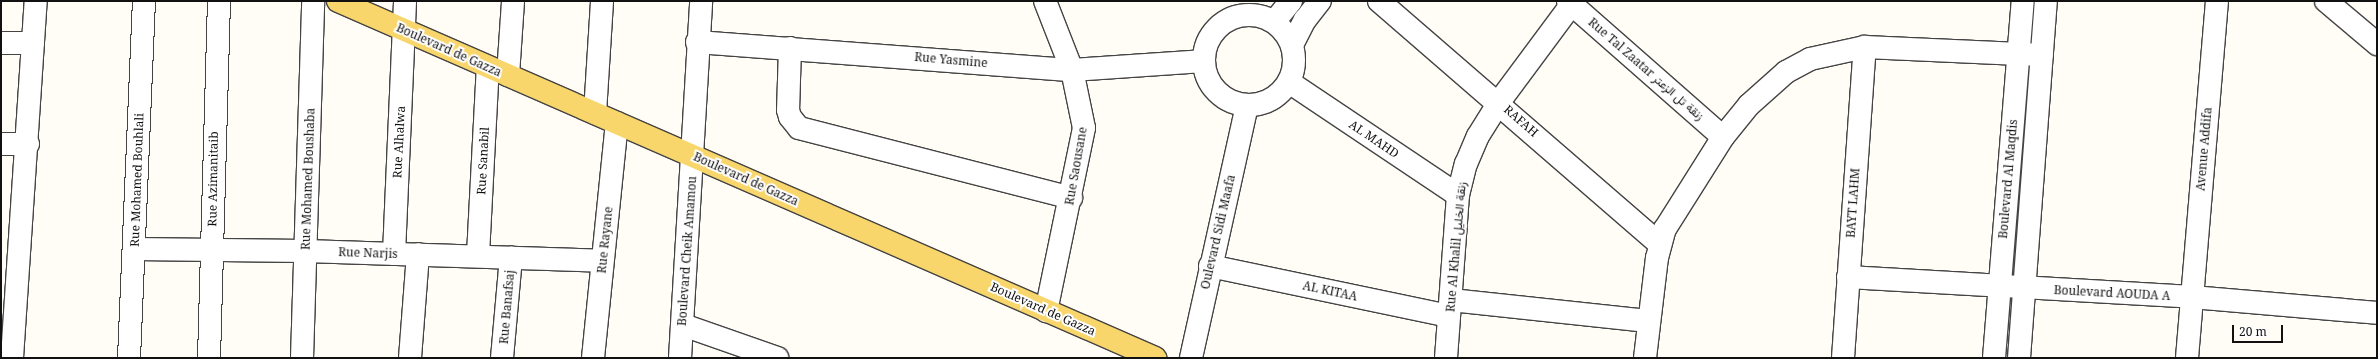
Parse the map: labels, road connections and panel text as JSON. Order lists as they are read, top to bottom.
{
  "streets": {
    "main road": ["Boulevard de Gazza"],
    "street": [
      "Rue Yasmine",
      "Rue Tal Zaatar زنقة تل الزعتر",
      "RAFAH",
      "AL MAHD",
      "Rue Alhalwa",
      "Avenue Addifa",
      "Rue Sanabil",
      "Rue Saousane",
      "Rue Azimanitaib",
      "Rue Mohamed Boushaba",
      "Boulevard Al Maqdis",
      "Rue Mohamed Bouhlali",
      "BAYT LAHM",
      "Oulevard Sidi Maafa",
      "Rue Rayane",
      "Rue Al Khalil زنقة الخليل",
      "Boulevard Cheik Amamou",
      "Rue Narjis",
      "AL KITAA",
      "Boulevard AOUDA A",
      "Rue Banafsaj"
    ]
  },
  "crossings": [
    ["Boulevard de Gazza", "Rue Alhalwa"],
    ["Boulevard de Gazza", "Rue Sanabil"],
    ["Boulevard de Gazza", "Rue Saousane"],
    ["Boulevard de Gazza", "Rue Rayane"],
    ["Boulevard de Gazza", "Boulevard Cheik Amamou"],
    ["Rue Yasmine", "AL MAHD"],
    ["Rue Yasmine", "Rue Saousane"],
    ["Rue Yasmine", "Oulevard Sidi Maafa"],
    ["Rue Yasmine", "Boulevard Cheik Amamou"],
    ["Rue Tal Zaatar زنقة تل الزعتر", "Rue Al Khalil زنقة الخليل"],
    ["RAFAH", "Rue Al Khalil زنقة الخليل"],
    ["AL MAHD", "Oulevard Sidi Maafa"],
    ["AL MAHD", "Rue Al Khalil زنقة الخليل"],
    ["Rue Alhalwa", "Rue Narjis"],
    ["Avenue Addifa", "Boulevard AOUDA A"],
    ["Rue Sanabil", "Rue Narjis"],
    ["Rue Azimanitaib", "Rue Narjis"],
    ["Rue Mohamed Boushaba", "Rue Narjis"],
    ["Boulevard Al Maqdis", "Boulevard AOUDA A"],
    ["Rue Mohamed Bouhlali", "Rue Narjis"],
    ["BAYT LAHM", "Boulevard AOUDA A"],
    ["Oulevard Sidi Maafa", "AL KITAA"],
    ["Rue Rayane", "Rue Narjis"],
    ["Rue Al Khalil زنقة الخليل", "AL KITAA"],
    ["Rue Narjis", "Rue Banafsaj"]
  ],
  "scale_bar": "20 m"
}
